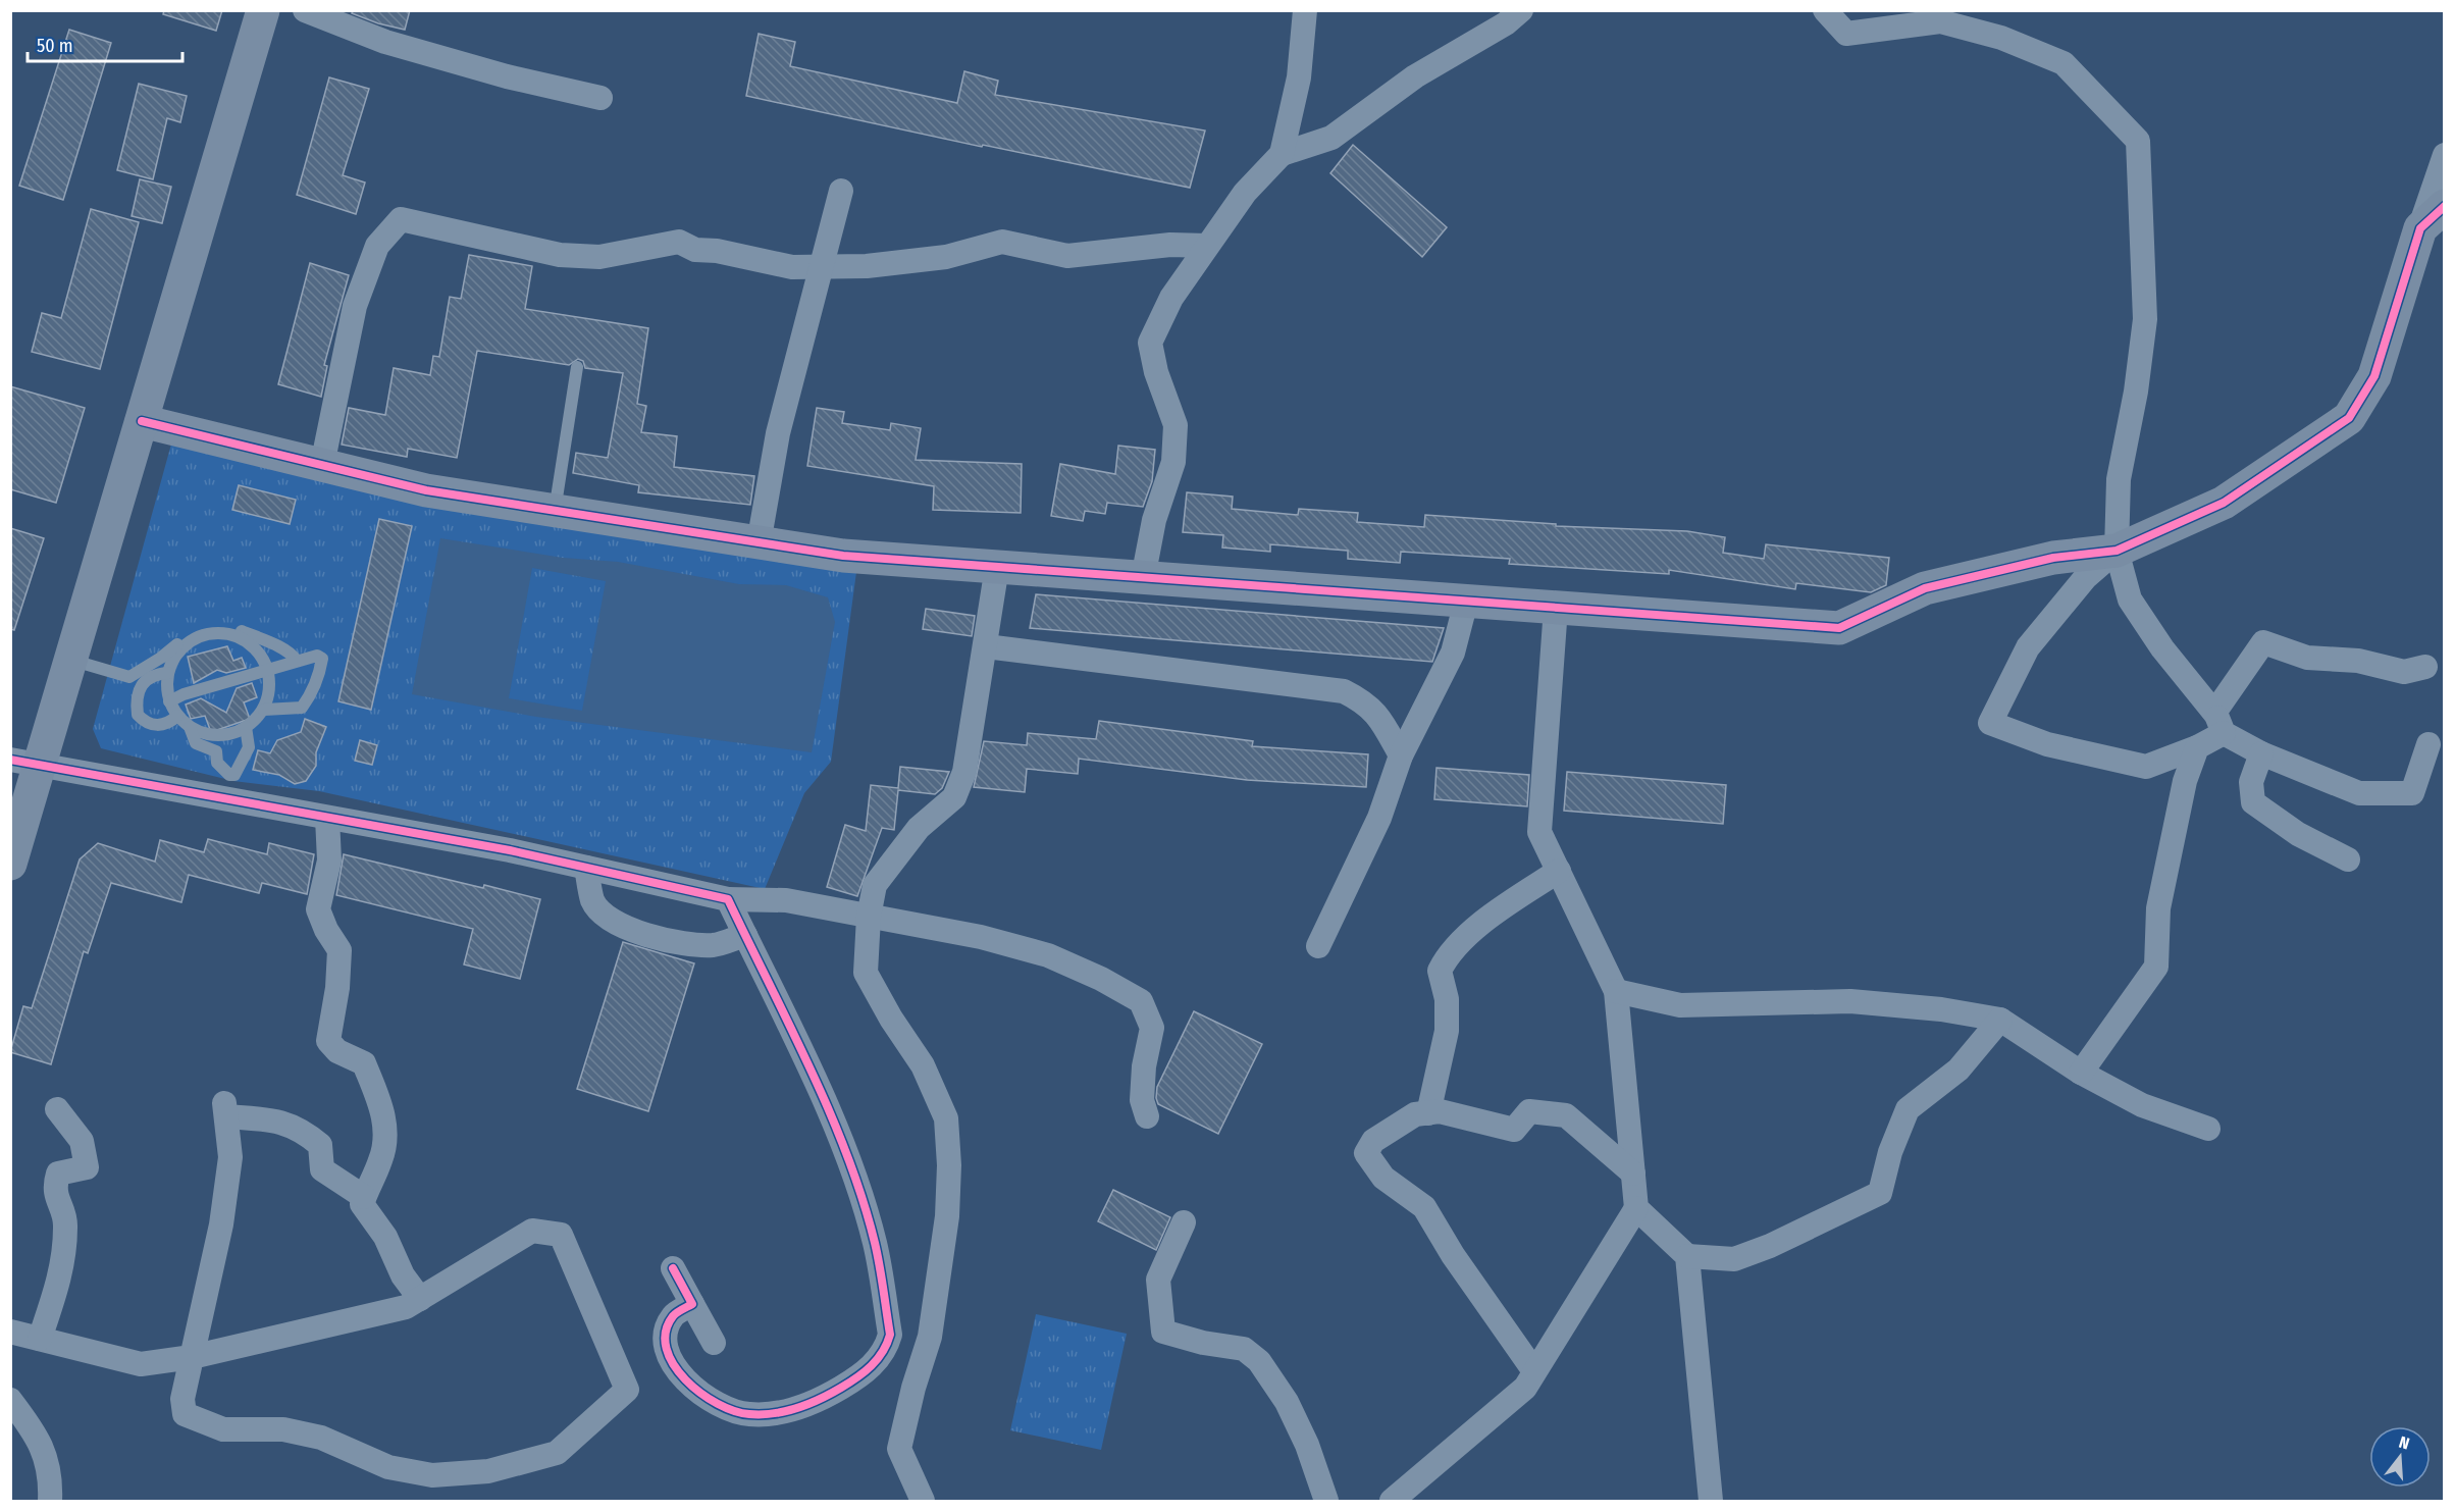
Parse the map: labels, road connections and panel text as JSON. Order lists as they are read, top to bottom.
{
  "scale_bar": "50 m",
  "north": "top"
}
